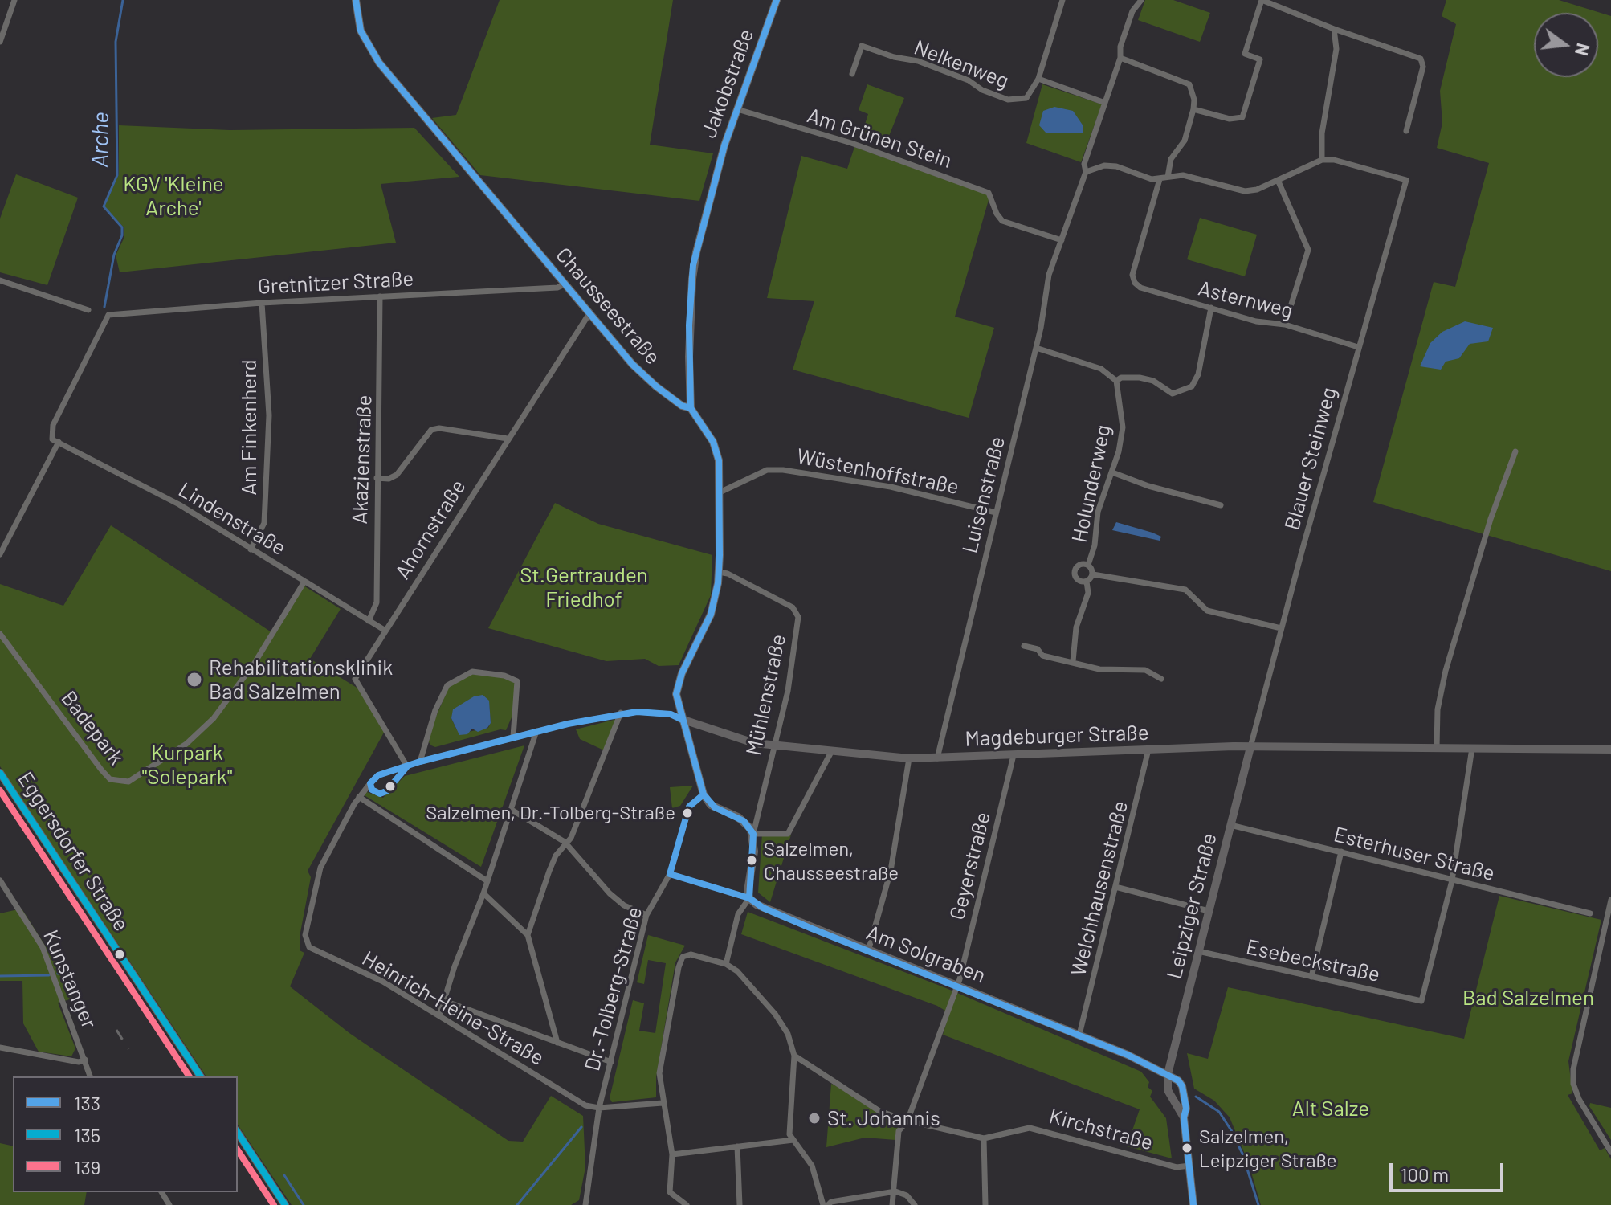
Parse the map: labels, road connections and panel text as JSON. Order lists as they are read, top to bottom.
{
  "streets": {
    "street": [
      "Nelkenweg",
      "Jakobstraße",
      "Am Grünen Stein",
      "Gretnitzer Straße",
      "Asternweg",
      "Chausseestraße",
      "Am Finkenherd",
      "Blauer Steinweg",
      "Akazienstraße",
      "Wüstenhoffstraße",
      "Holunderweg",
      "Luisenstraße",
      "Lindenstraße",
      "Ahornstraße",
      "Mühlenstraße",
      "Badepark",
      "Magdeburger Straße",
      "Eggersdorfer Straße",
      "Esterhuser Straße",
      "Geyerstraße",
      "Welchhausenstraße",
      "Leipziger Straße",
      "Am Solgraben",
      "Esebeckstraße",
      "Kunstanger",
      "Dr.-Tolberg-Straße",
      "Heinrich-Heine-Straße",
      "Kirchstraße"
    ]
  },
  "crossings": [
    ["Nelkenweg", "Luisenstraße"],
    ["Jakobstraße", "Am Grünen Stein"],
    ["Jakobstraße", "Chausseestraße"],
    ["Am Grünen Stein", "Luisenstraße"],
    ["Gretnitzer Straße", "Chausseestraße"],
    ["Gretnitzer Straße", "Am Finkenherd"],
    ["Gretnitzer Straße", "Akazienstraße"],
    ["Gretnitzer Straße", "Lindenstraße"],
    ["Asternweg", "Blauer Steinweg"],
    ["Chausseestraße", "Wüstenhoffstraße"],
    ["Chausseestraße", "Ahornstraße"],
    ["Chausseestraße", "Mühlenstraße"],
    ["Chausseestraße", "Magdeburger Straße"],
    ["Chausseestraße", "Dr.-Tolberg-Straße"],
    ["Am Finkenherd", "Lindenstraße"],
    ["Blauer Steinweg", "Holunderweg"],
    ["Blauer Steinweg", "Magdeburger Straße"],
    ["Blauer Steinweg", "Leipziger Straße"],
    ["Akazienstraße", "Lindenstraße"],
    ["Wüstenhoffstraße", "Luisenstraße"],
    ["Luisenstraße", "Magdeburger Straße"],
    ["Lindenstraße", "Ahornstraße"],
    ["Lindenstraße", "Badepark"],
    ["Ahornstraße", "Magdeburger Straße"],
    ["Mühlenstraße", "Magdeburger Straße"],
    ["Magdeburger Straße", "Geyerstraße"],
    ["Magdeburger Straße", "Welchhausenstraße"],
    ["Magdeburger Straße", "Leipziger Straße"],
    ["Magdeburger Straße", "Heinrich-Heine-Straße"],
    ["Esterhuser Straße", "Leipziger Straße"],
    ["Esterhuser Straße", "Esebeckstraße"],
    ["Geyerstraße", "Am Solgraben"],
    ["Geyerstraße", "Kirchstraße"],
    ["Welchhausenstraße", "Am Solgraben"],
    ["Leipziger Straße", "Am Solgraben"],
    ["Leipziger Straße", "Esebeckstraße"],
    ["Leipziger Straße", "Kirchstraße"],
    ["Am Solgraben", "Dr.-Tolberg-Straße"],
    ["Dr.-Tolberg-Straße", "Heinrich-Heine-Straße"]
  ],
  "water": ["Arche"],
  "parks": [
    "KGV 'Kleine Arche'",
    "St.Gertrauden Friedhof",
    "Kurpark \"Solepark\"",
    "Bad Salzelmen",
    "Alt Salze"
  ],
  "places": [
    "Rehabilitationsklinik Bad Salzelmen",
    "Salzelmen, Dr.-Tolberg-Straße",
    "Salzelmen, Chausseestraße",
    "St. Johannis",
    "Salzelmen, Leipziger Straße"
  ],
  "lines": ["transit line 133", "transit line 135", "transit line 139"],
  "legend": ["133", "135", "139"],
  "scale_bar": "100 m",
  "north": "right"
}
